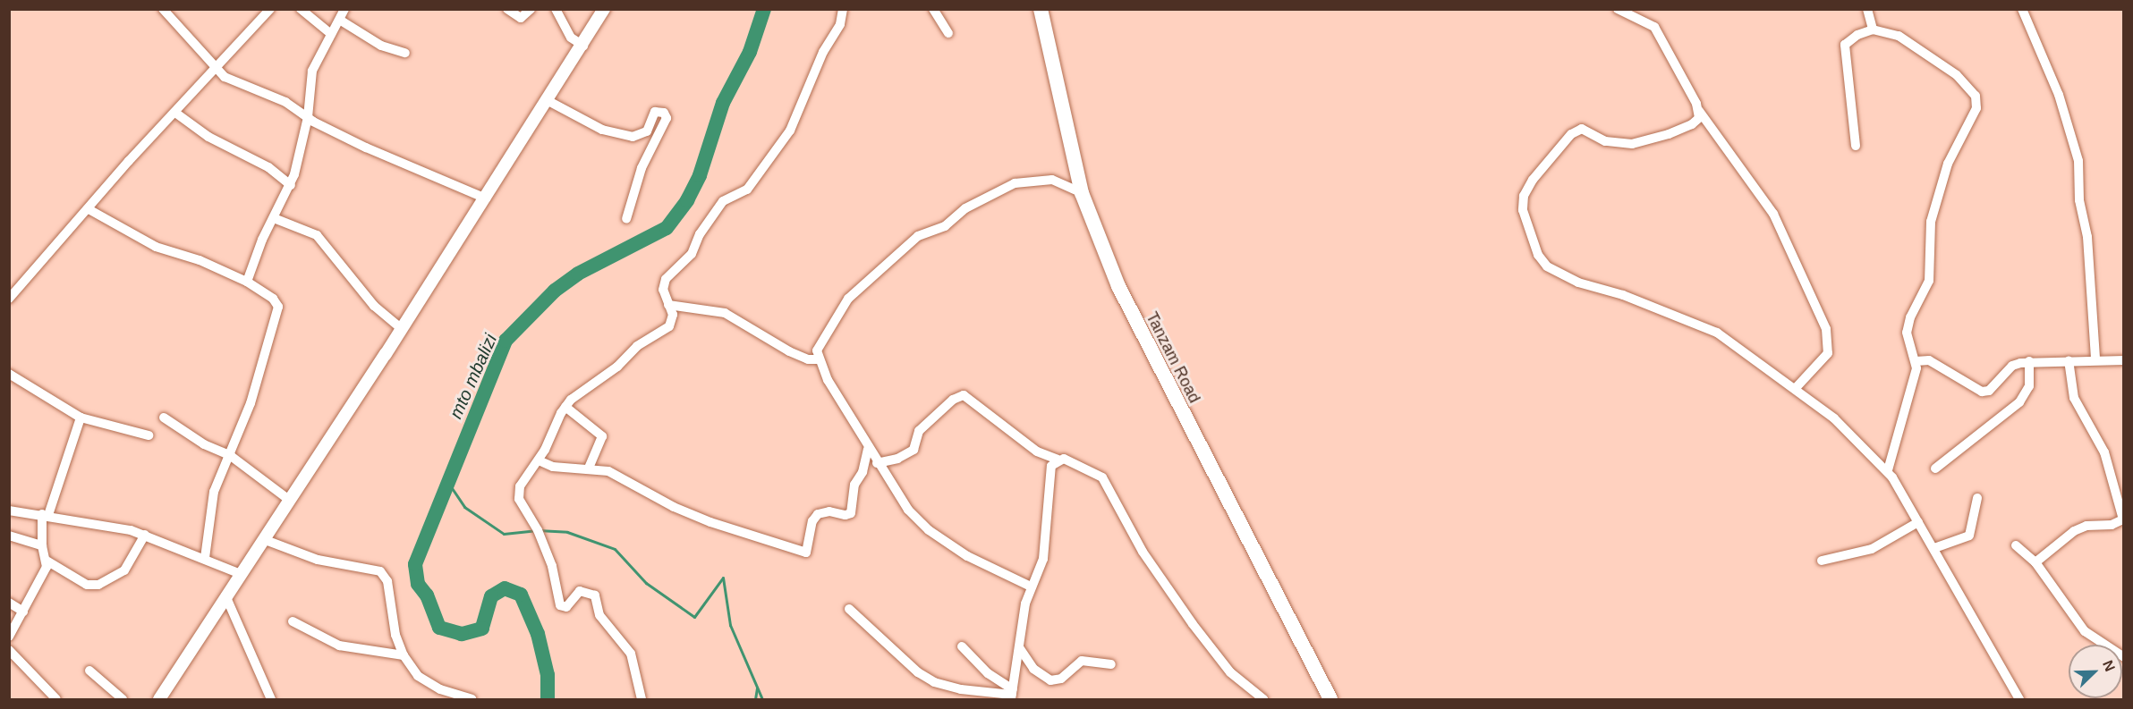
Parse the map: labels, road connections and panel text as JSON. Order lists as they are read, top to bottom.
{
  "streets": {
    "highway": ["Tanzam Road"]
  },
  "water": ["mto mbalizi"],
  "north": "top right"
}
